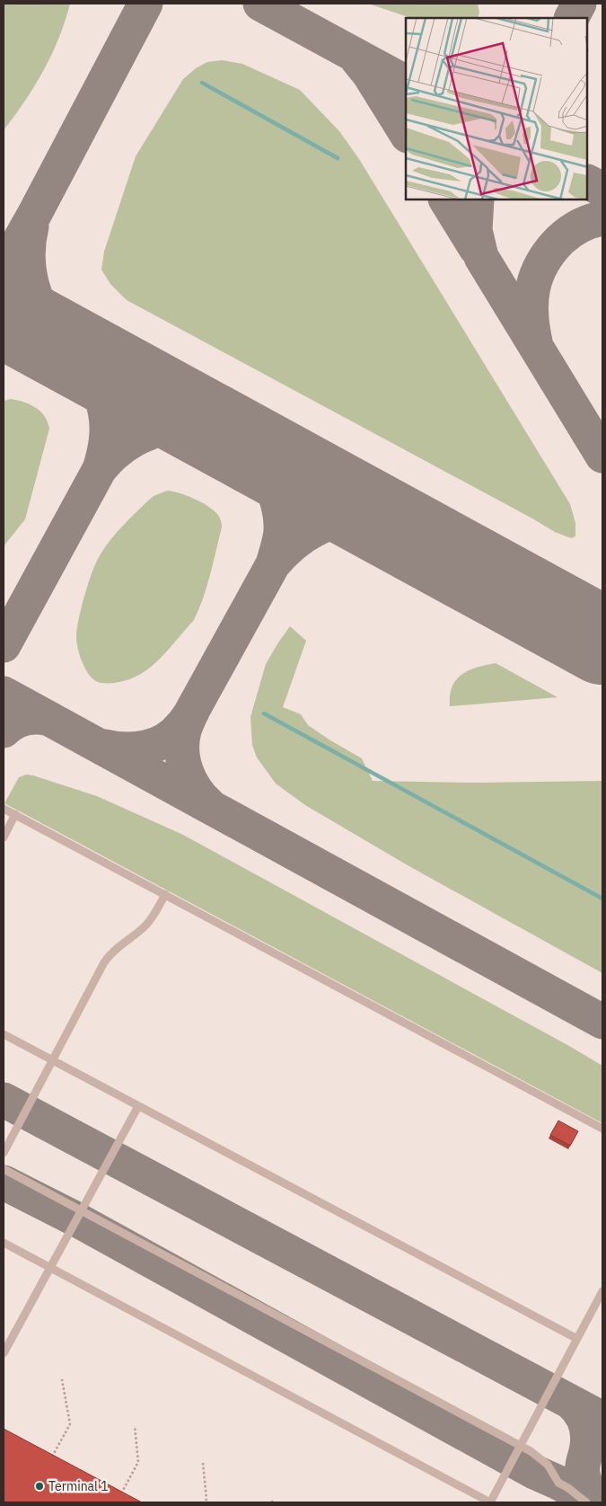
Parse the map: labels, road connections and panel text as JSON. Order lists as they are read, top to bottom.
{
  "places": ["Terminal 1"]
}
